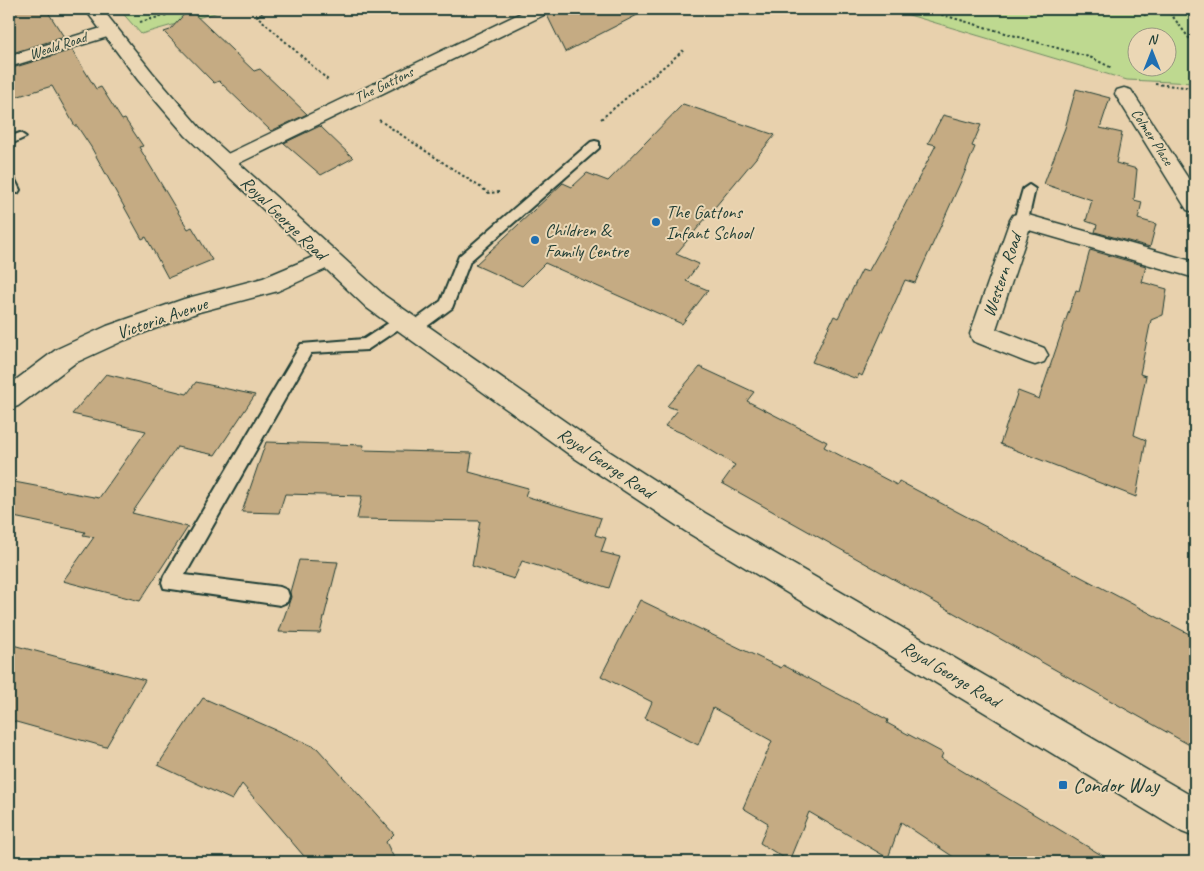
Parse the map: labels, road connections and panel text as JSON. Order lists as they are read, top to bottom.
{
  "streets": {
    "street": [
      "Weald Road",
      "The Gattons",
      "Colmer Place",
      "Royal George Road",
      "Western Road",
      "Victoria Avenue"
    ]
  },
  "crossings": [
    ["Weald Road", "Royal George Road"],
    ["The Gattons", "Royal George Road"],
    ["Royal George Road", "Victoria Avenue"]
  ],
  "places": {
    "other": ["The Gattons Infant School", "Children & Family Centre"],
    "transit": ["Condor Way"]
  },
  "north": "top"
}
